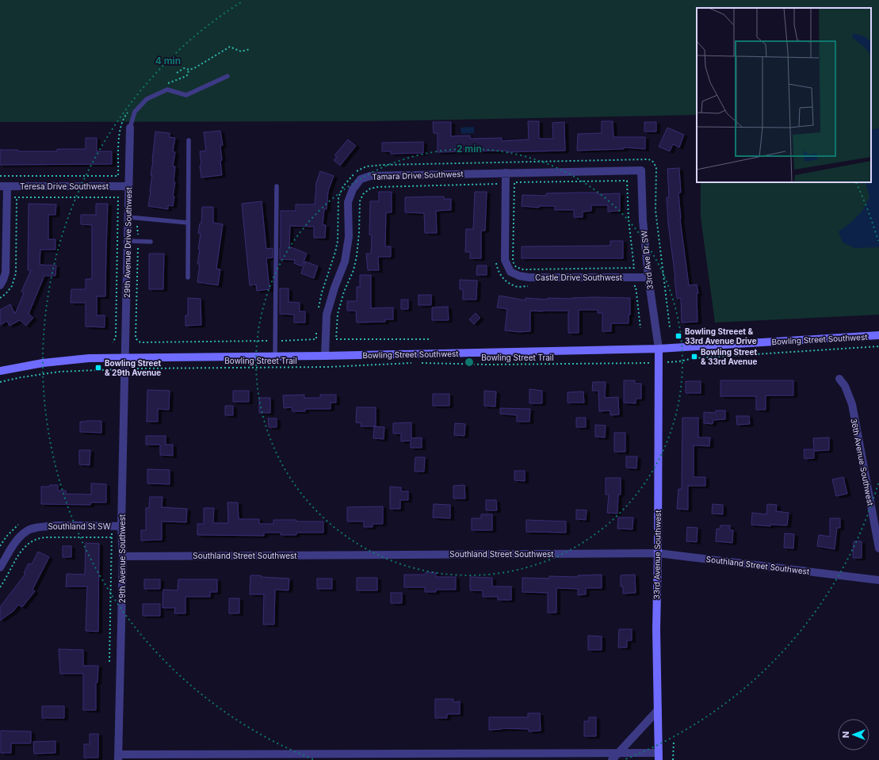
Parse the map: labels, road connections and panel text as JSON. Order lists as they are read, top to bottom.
{
  "streets": {
    "main road": ["Bowling Street Southwest", "33rd Avenue Southwest"],
    "street": [
      "Tamara Drive Southwest",
      "Teresa Drive Southwest",
      "29th Avenue Drive Southwest",
      "33rd Ave Dr SW",
      "Castle Drive Southwest",
      "36th Avenue Southwest",
      "Southland St SW",
      "Southland Street Southwest",
      "29th Avenue Southwest"
    ],
    "path": ["Bowling Street Trail"]
  },
  "crossings": [
    ["Tamara Drive Southwest", "33rd Ave Dr SW"],
    ["Tamara Drive Southwest", "Castle Drive Southwest"],
    ["Tamara Drive Southwest", "Bowling Street Southwest"],
    ["Teresa Drive Southwest", "29th Avenue Drive Southwest"],
    ["29th Avenue Drive Southwest", "Bowling Street Southwest"],
    ["29th Avenue Drive Southwest", "29th Avenue Southwest"],
    ["33rd Ave Dr SW", "Castle Drive Southwest"],
    ["33rd Ave Dr SW", "Bowling Street Southwest"],
    ["33rd Ave Dr SW", "33rd Avenue Southwest"],
    ["Bowling Street Southwest", "33rd Avenue Southwest"],
    ["Bowling Street Southwest", "29th Avenue Southwest"],
    ["Bowling Street Trail", "33rd Avenue Southwest"],
    ["Southland St SW", "29th Avenue Southwest"],
    ["Southland Street Southwest", "33rd Avenue Southwest"],
    ["Southland Street Southwest", "29th Avenue Southwest"]
  ],
  "places": {
    "transit": ["Bowling Streeet & 33rd Avenue Drive", "Bowling Street & 33rd Avenue", "Bowling Street & 29th Avenue"]
  },
  "north": "left",
  "rings": ["4 min", "2 min"]
}
